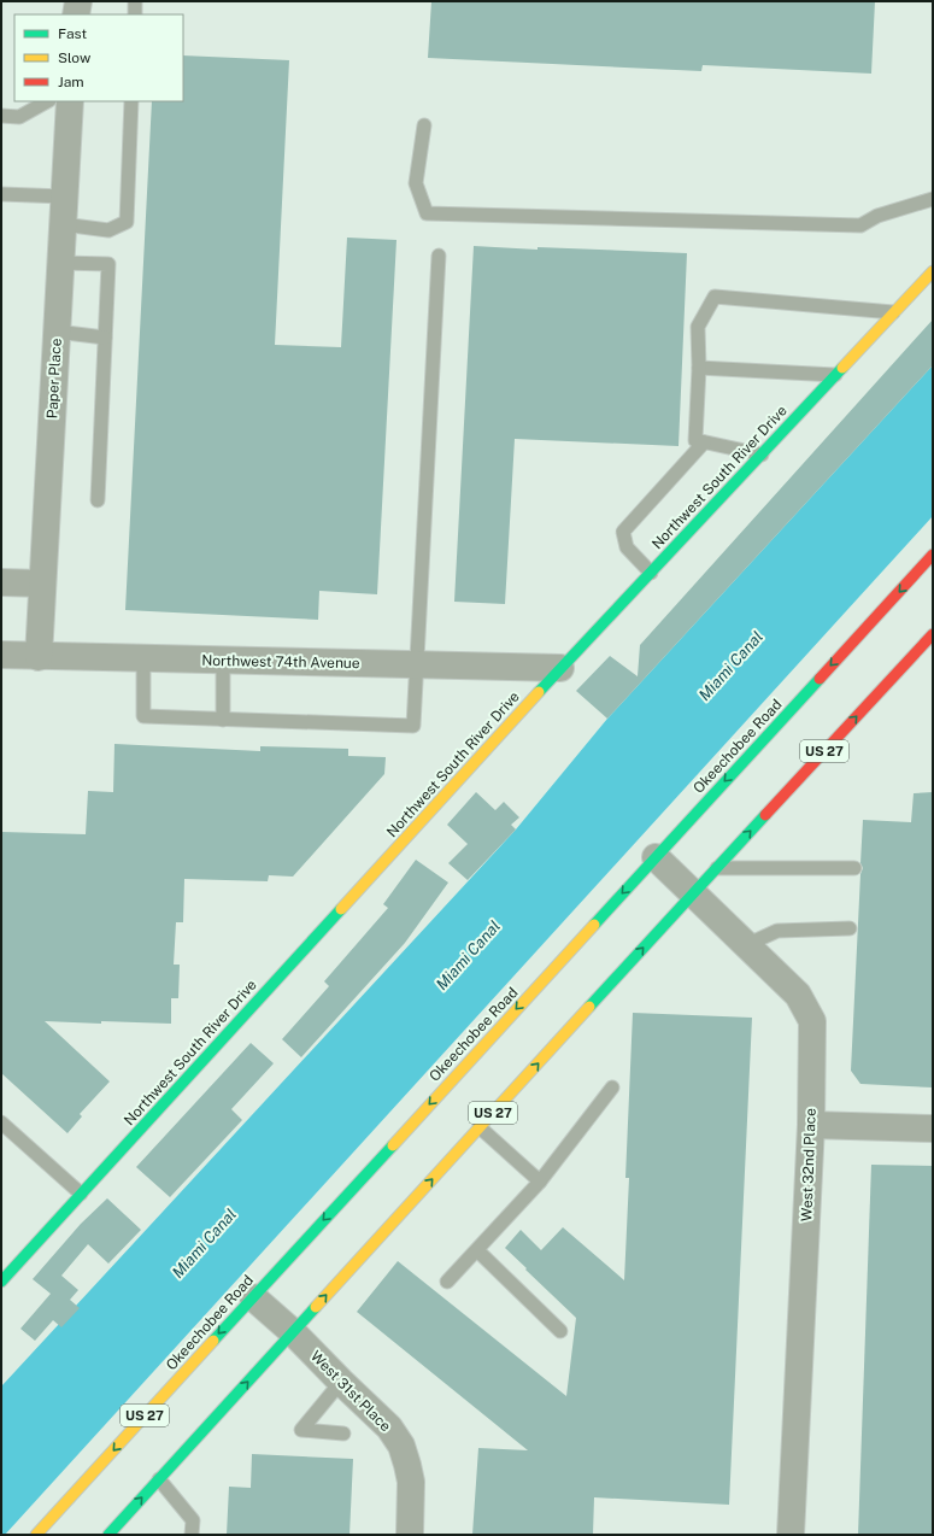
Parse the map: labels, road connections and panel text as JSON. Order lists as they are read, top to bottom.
{
  "streets": {
    "main road": ["Northwest South River Drive", "Okeechobee Road", "US 27"],
    "street": [
      "Paper Place",
      "Northwest 74th Avenue",
      "West 32nd Place",
      "West 31st Place"
    ]
  },
  "crossings": [
    ["Paper Place", "Northwest 74th Avenue"],
    ["Northwest South River Drive", "Northwest 74th Avenue"],
    ["Okeechobee Road", "West 32nd Place"],
    ["Okeechobee Road", "West 31st Place"],
    ["US 27", "West 32nd Place"],
    ["US 27", "West 31st Place"]
  ],
  "water": ["Miami Canal"],
  "legend": ["Fast", "Slow", "Jam"]
}
